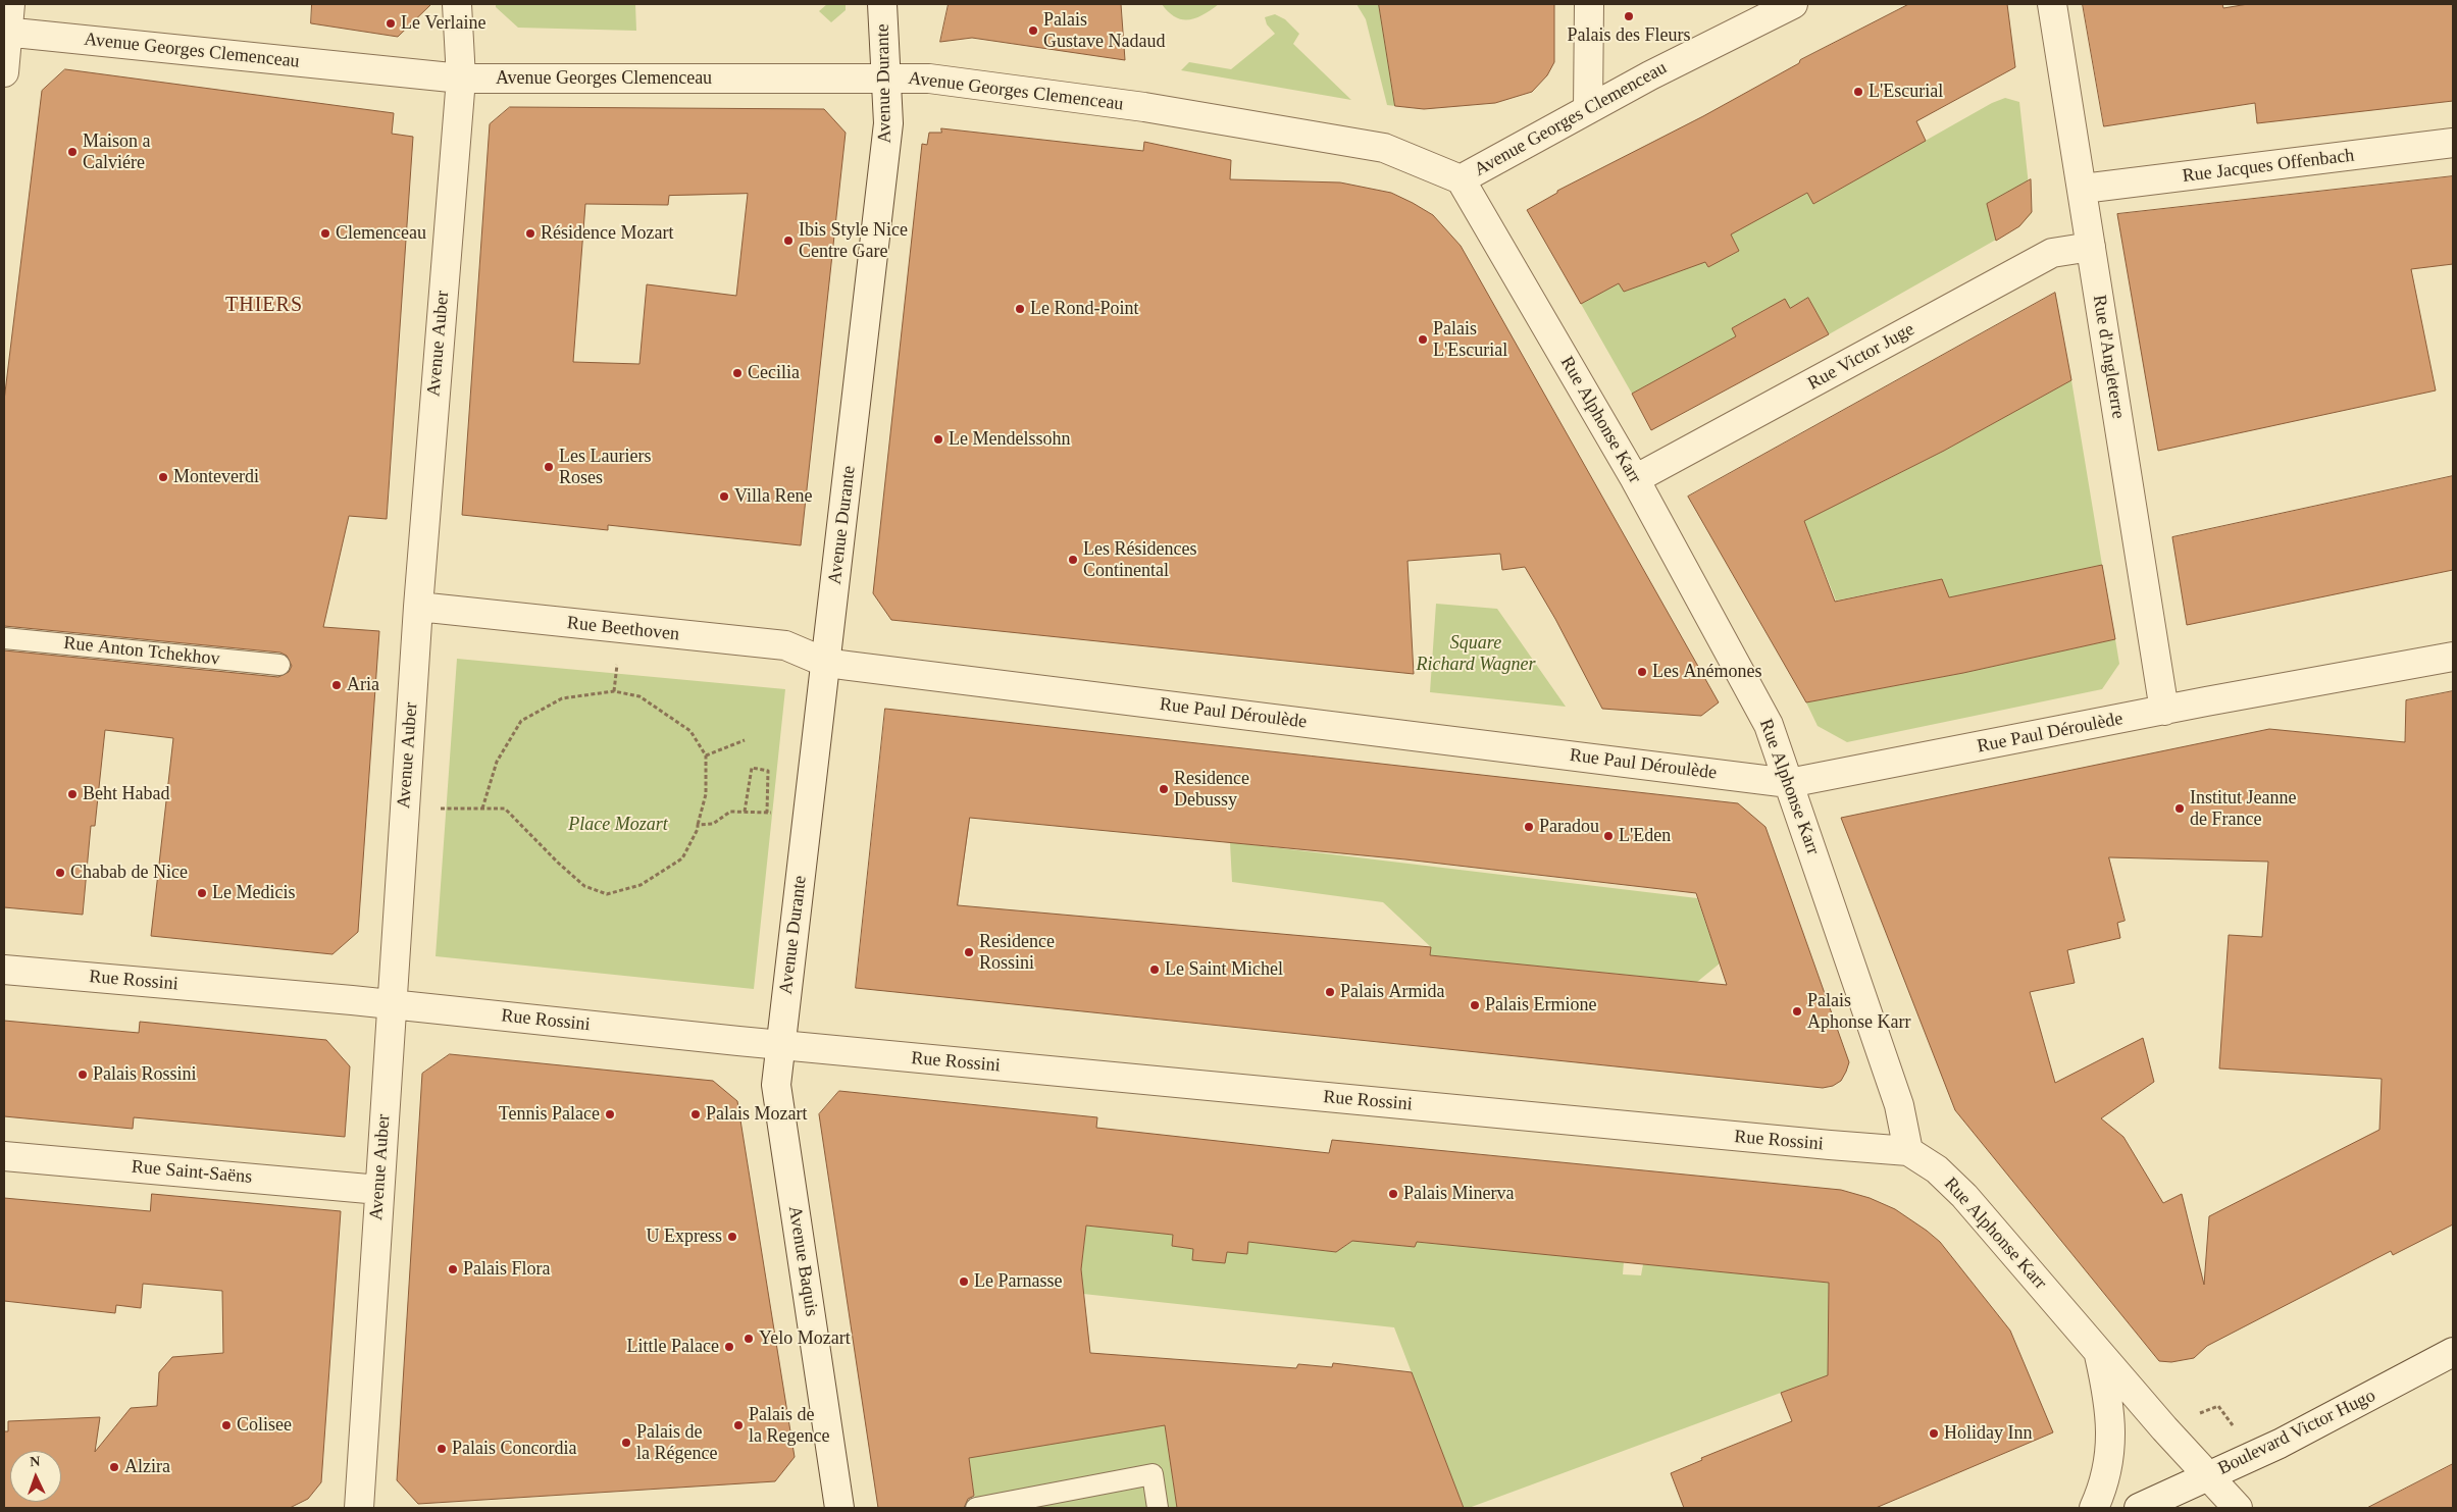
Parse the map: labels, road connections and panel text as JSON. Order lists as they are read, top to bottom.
{
  "streets": {
    "street": [
      "Avenue Georges Clemenceau",
      "Avenue Durante",
      "Rue Jacques Offenbach",
      "Avenue Auber",
      "Rue Victor Juge",
      "Rue d'Angleterre",
      "Rue Alphonse Karr",
      "Rue Beethoven",
      "Rue Paul Déroulède",
      "Rue Rossini",
      "Rue Saint-Saëns",
      "Avenue Baquis",
      "Boulevard Victor Hugo"
    ],
    "lane": ["Rue Anton Tchekhov"]
  },
  "crossings": [
    ["Avenue Georges Clemenceau", "Avenue Durante"],
    ["Avenue Georges Clemenceau", "Avenue Auber"],
    ["Avenue Georges Clemenceau", "Rue Alphonse Karr"],
    ["Avenue Durante", "Rue Beethoven"],
    ["Avenue Durante", "Rue Paul Déroulède"],
    ["Avenue Durante", "Rue Rossini"],
    ["Avenue Durante", "Avenue Baquis"],
    ["Rue Jacques Offenbach", "Rue d'Angleterre"],
    ["Avenue Auber", "Rue Beethoven"],
    ["Avenue Auber", "Rue Rossini"],
    ["Avenue Auber", "Rue Saint-Saëns"],
    ["Rue Victor Juge", "Rue d'Angleterre"],
    ["Rue Victor Juge", "Rue Alphonse Karr"],
    ["Rue d'Angleterre", "Rue Paul Déroulède"],
    ["Rue Alphonse Karr", "Rue Paul Déroulède"],
    ["Rue Alphonse Karr", "Rue Rossini"],
    ["Rue Alphonse Karr", "Boulevard Victor Hugo"],
    ["Rue Beethoven", "Rue Paul Déroulède"],
    ["Rue Rossini", "Avenue Baquis"]
  ],
  "districts": ["THIERS"],
  "parks": ["Square Richard Wagner", "Place Mozart"],
  "places": [
    "Palais des Fleurs",
    "Le Verlaine",
    "Palais Gustave Nadaud",
    "L'Escurial",
    "Maison a Calviére",
    "Clemenceau",
    "Résidence Mozart",
    "Ibis Style Nice Centre Gare",
    "Le Rond-Point",
    "Palais L'Escurial",
    "Cecilia",
    "Le Mendelssohn",
    "Les Lauriers Roses",
    "Monteverdi",
    "Villa Rene",
    "Les Résidences Continental",
    "Les Anémones",
    "Aria",
    "Residence Debussy",
    "Beht Habad",
    "Institut Jeanne de France",
    "Paradou",
    "L'Eden",
    "Chabab de Nice",
    "Le Medicis",
    "Residence Rossini",
    "Le Saint Michel",
    "Palais Armida",
    "Palais Ermione",
    "Palais Aphonse Karr",
    "Palais Rossini",
    "Tennis Palace",
    "Palais Mozart",
    "Palais Minerva",
    "U Express",
    "Palais Flora",
    "Le Parnasse",
    "Yelo Mozart",
    "Little Palace",
    "Colisee",
    "Palais de la Regence",
    "Holiday Inn",
    "Palais de la Régence",
    "Palais Concordia",
    "Alzira"
  ],
  "north": "top"
}
